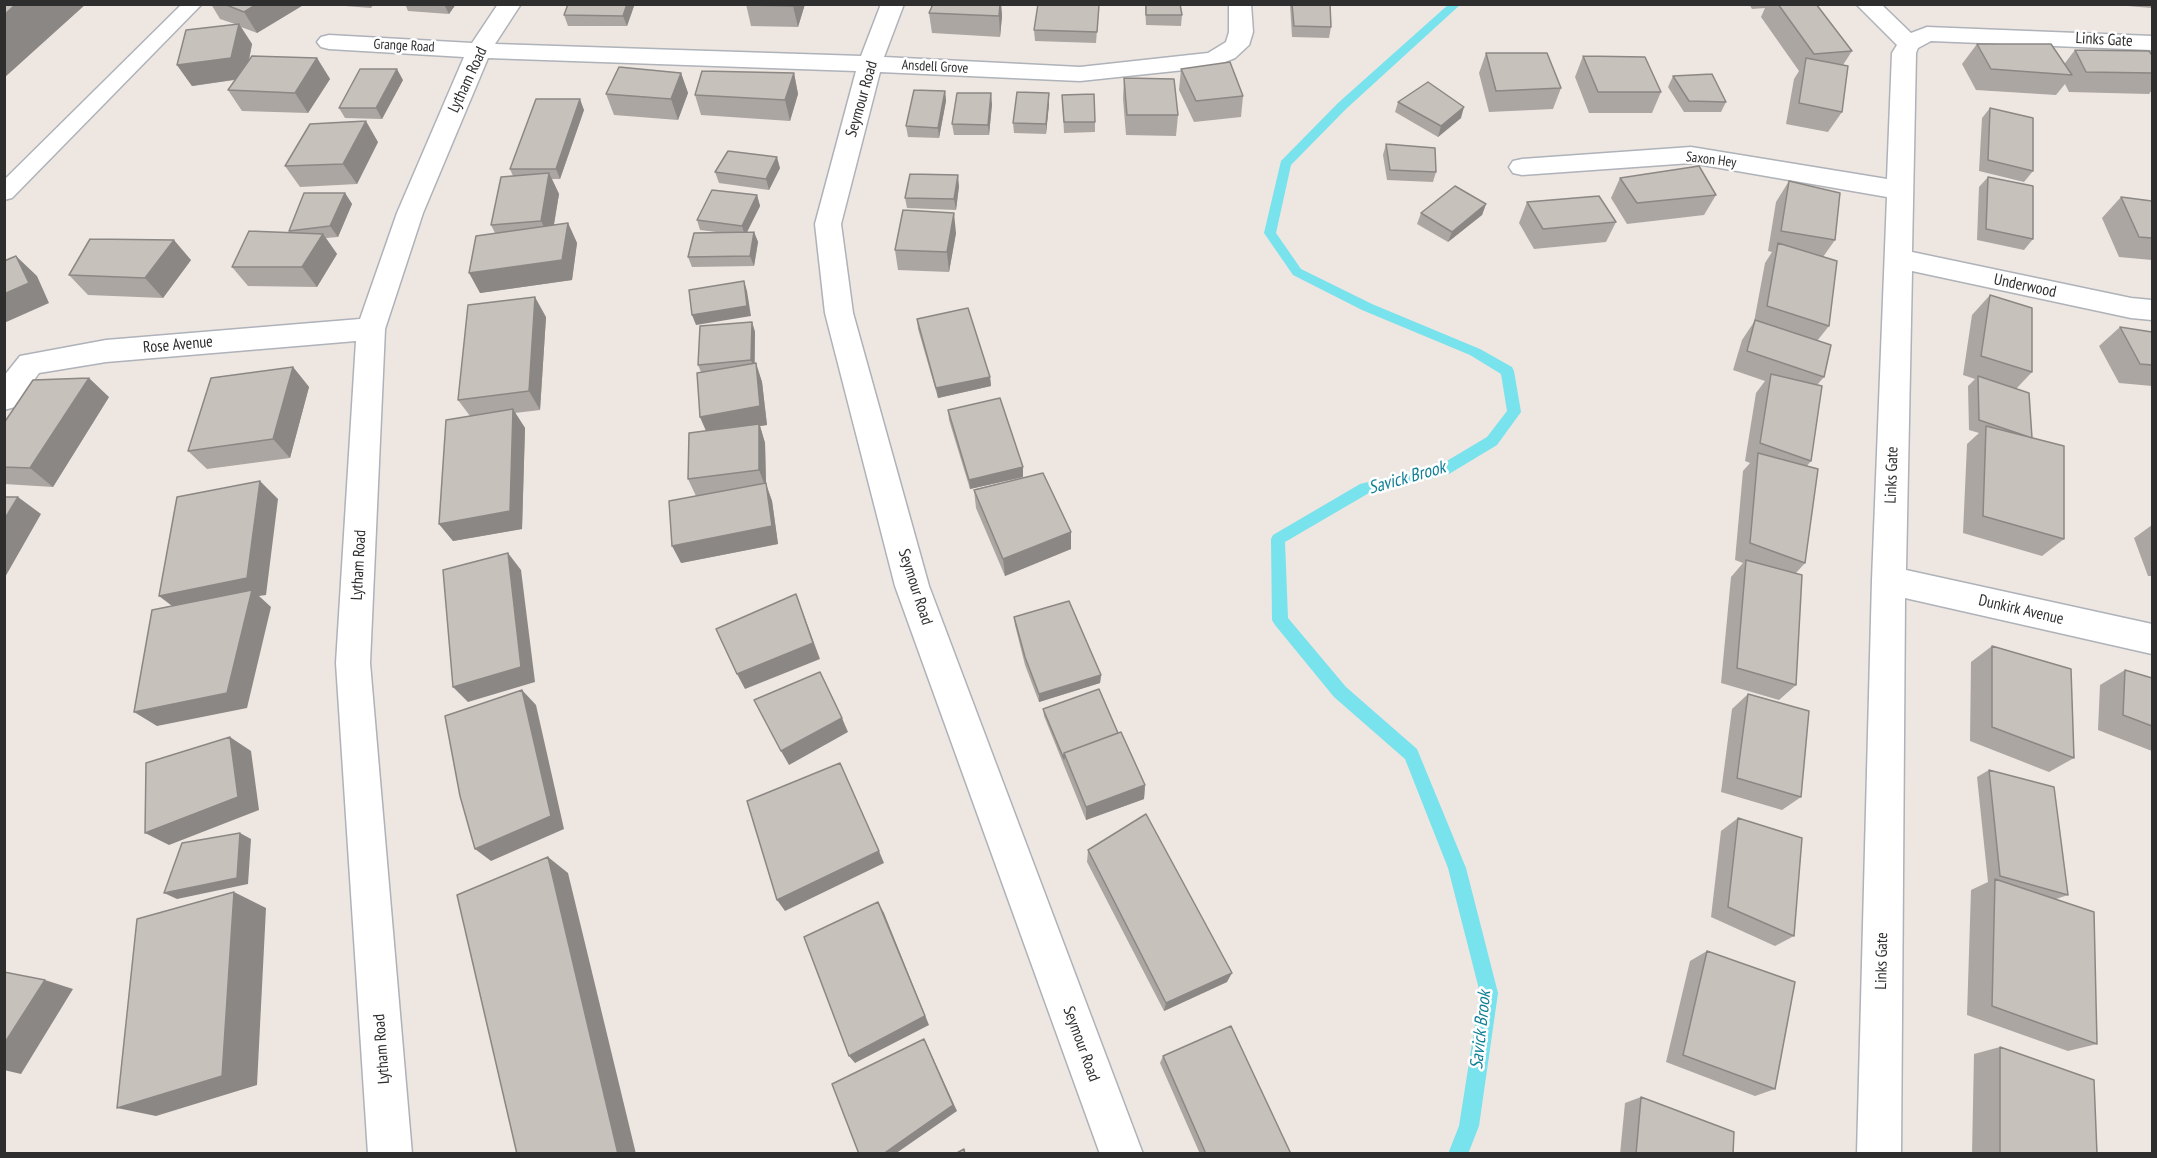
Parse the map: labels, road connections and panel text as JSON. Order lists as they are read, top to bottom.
{
  "streets": {
    "street": [
      "Links Gate",
      "Grange Road",
      "Ansdell Grove",
      "Lytham Road",
      "Seymour Road",
      "Saxon Hey",
      "Underwood",
      "Rose Avenue",
      "Dunkirk Avenue"
    ]
  },
  "crossings": [
    ["Links Gate", "Saxon Hey"],
    ["Links Gate", "Underwood"],
    ["Links Gate", "Dunkirk Avenue"],
    ["Grange Road", "Ansdell Grove"],
    ["Grange Road", "Lytham Road"],
    ["Ansdell Grove", "Lytham Road"],
    ["Ansdell Grove", "Seymour Road"],
    ["Lytham Road", "Rose Avenue"]
  ],
  "water": ["Savick Brook"]
}
